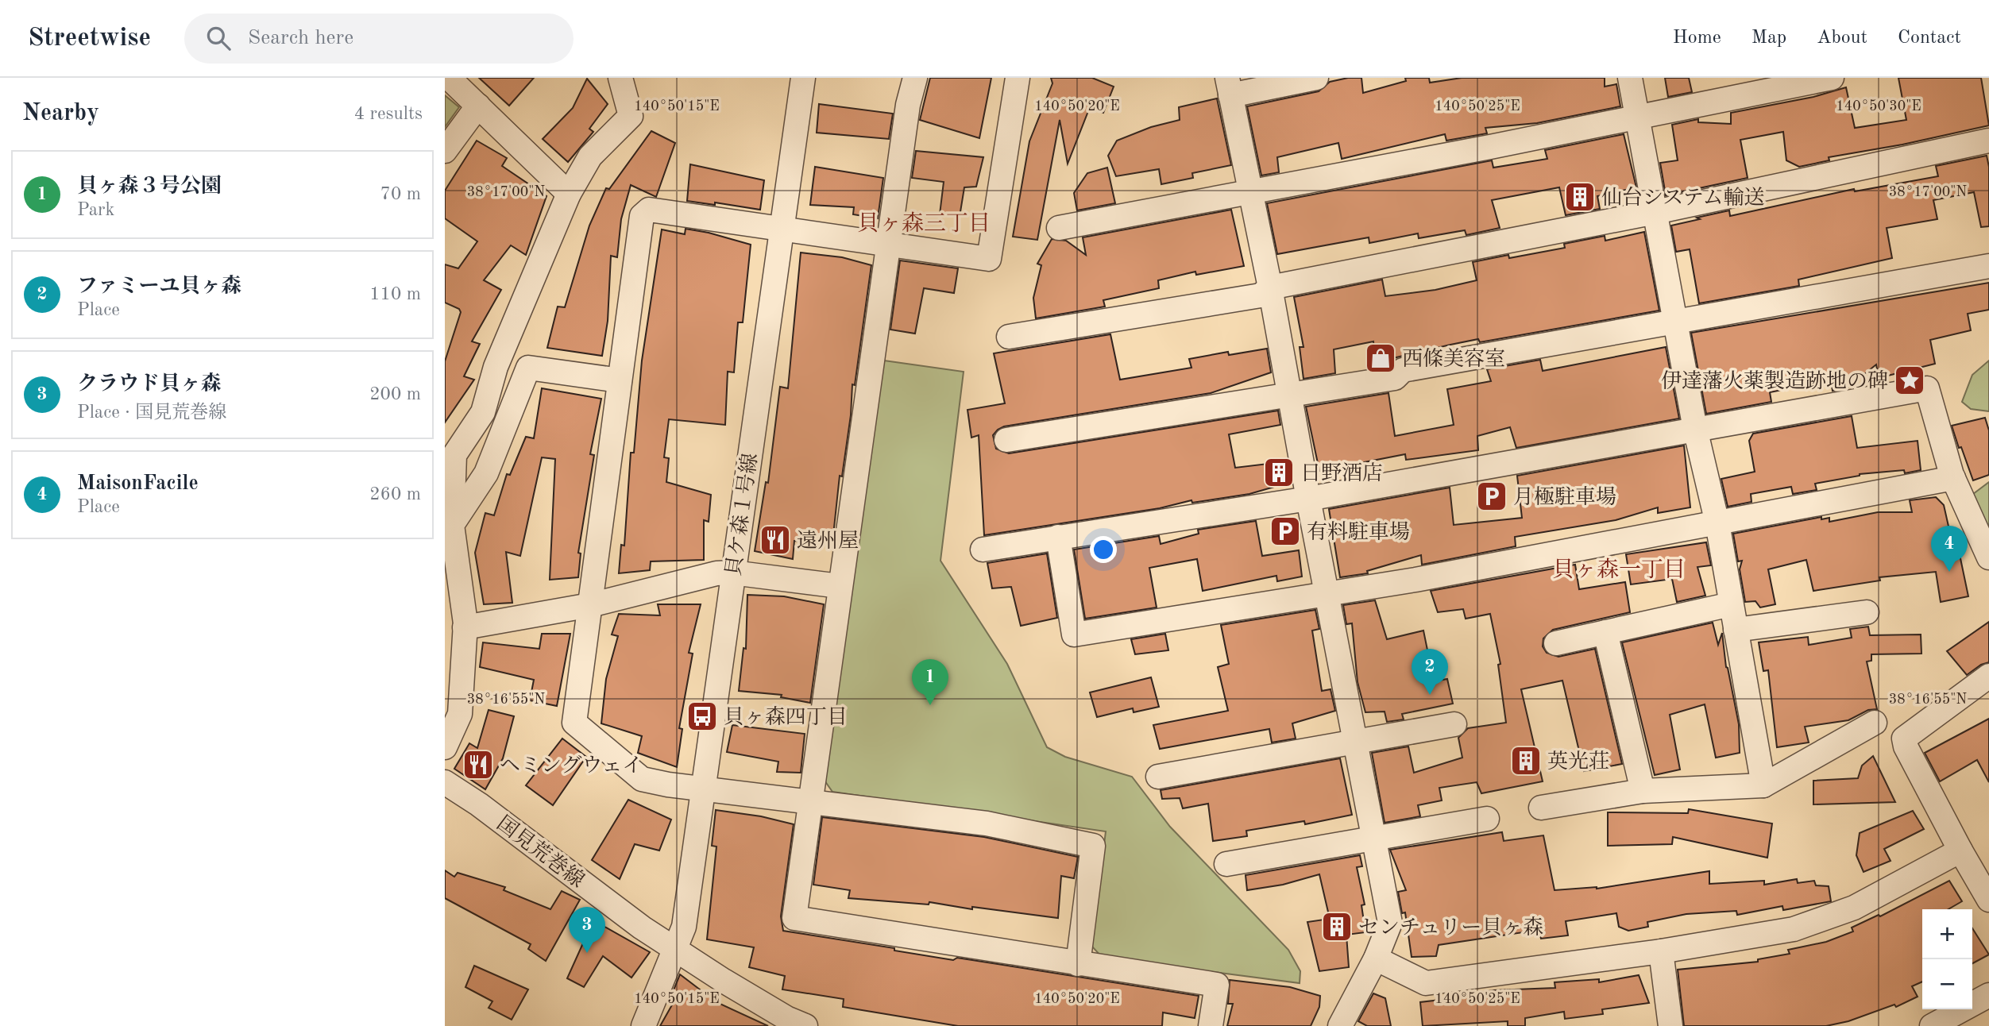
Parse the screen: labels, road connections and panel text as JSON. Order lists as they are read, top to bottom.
{
  "streets": {
    "street": ["貝ケ森１号線", "国見荒巻線"]
  },
  "crossings": [
    ["貝ケ森１号線", "国見荒巻線"]
  ],
  "districts": ["貝ヶ森三丁目", "貝ヶ森一丁目"],
  "places": {
    "building": [
      "仙台システム輸送",
      "日野酒店",
      "英光荘",
      "センチュリー貝ヶ森"
    ],
    "shop": ["西條美容室"],
    "place": ["伊達藩火薬製造跡地の碑"],
    "parking": ["月極駐車場", "有料駐車場"],
    "restaurant": ["遠州屋", "ヘミングウェイ"],
    "bus stop": ["貝ヶ森四丁目"]
  },
  "page": {
    "header": "Streetwise",
    "search": "Search here",
    "nav": [
      "Home",
      "Map",
      "About",
      "Contact"
    ],
    "heading": ["Nearby", "4 results"],
    "list": [
      {
        "mark": "1",
        "name": "貝ヶ森３号公園",
        "note": "Park",
        "value": "70 m"
      },
      {
        "mark": "2",
        "name": "ファミーユ貝ヶ森",
        "note": "Place",
        "value": "110 m"
      },
      {
        "mark": "3",
        "name": "クラウド貝ヶ森",
        "note": "Place · 国見荒巻線",
        "value": "200 m"
      },
      {
        "mark": "4",
        "name": "MaisonFacile",
        "note": "Place",
        "value": "260 m"
      }
    ],
    "pins": [
      "4",
      "2",
      "1",
      "3"
    ],
    "map_buttons": ["+", "−"]
  },
  "coordinates": [
    "140°50'15\"E",
    "140°50'20\"E",
    "140°50'25\"E",
    "140°50'30\"E",
    "38°17'00\"N",
    "38°16'55\"N"
  ]
}
